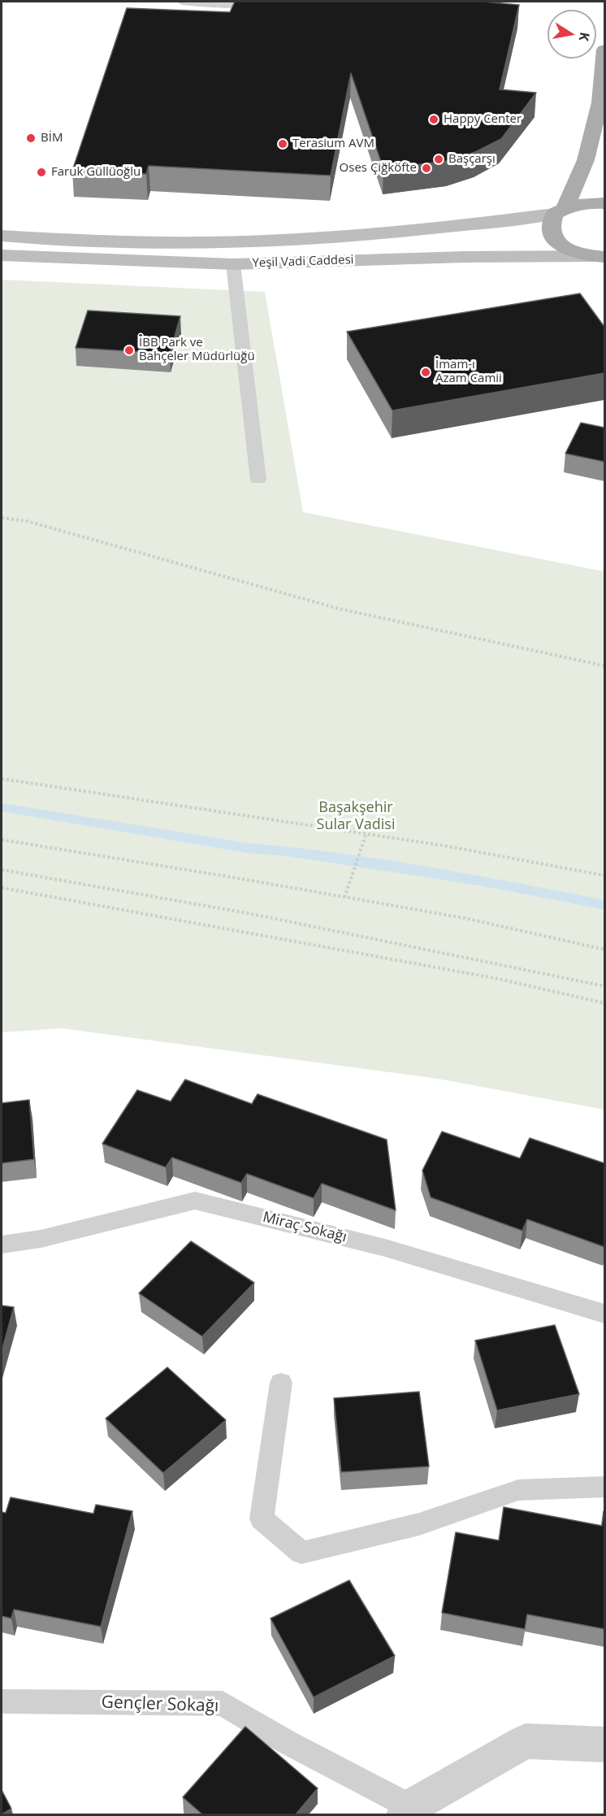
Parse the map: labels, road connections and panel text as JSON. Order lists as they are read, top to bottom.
{
  "streets": {
    "main road": ["Yeşil Vadi Caddesi"],
    "lane": ["Miraç Sokağı", "Gençler Sokağı"]
  },
  "parks": ["Başakşehir Sular Vadisi"],
  "places": [
    "Happy Center",
    "BİM",
    "Terasium AVM",
    "Başçarşı",
    "Oses Çiğköfte",
    "Faruk Güllüoğlu",
    "İBB Park ve Bahçeler Müdürlüğü",
    "İmam-ı Azam Camii"
  ],
  "north": "right"
}
